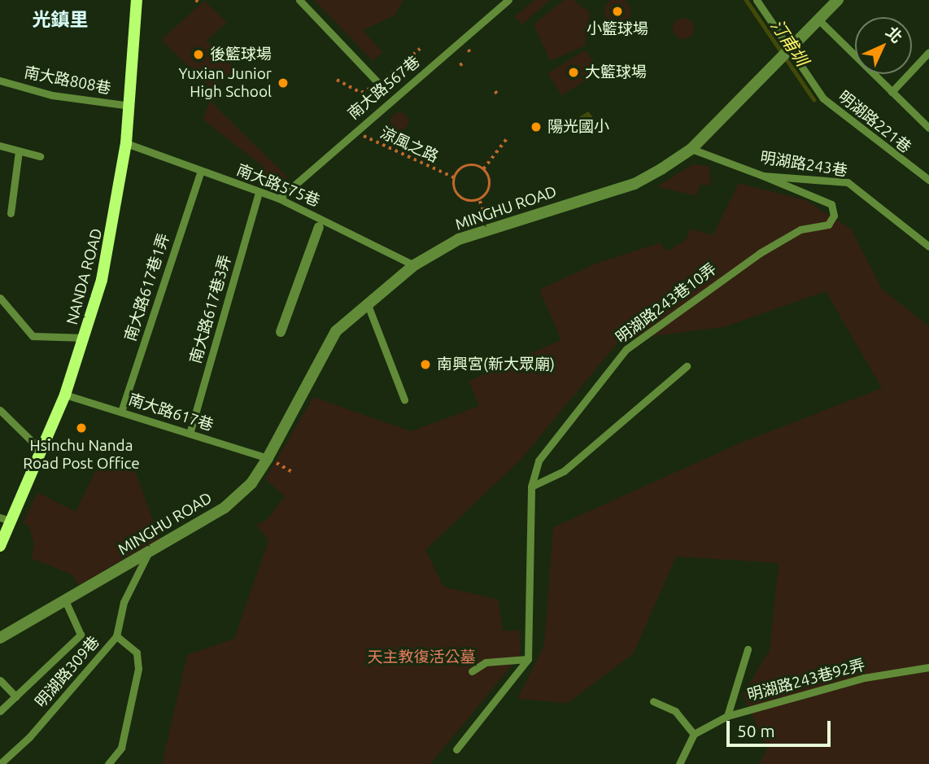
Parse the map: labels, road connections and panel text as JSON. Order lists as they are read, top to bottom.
{
  "streets": {
    "main road": ["NANDA ROAD"],
    "street": ["MINGHU ROAD"],
    "lane": [
      "南大路808巷",
      "南大路567巷",
      "明湖路221巷",
      "明湖路243巷",
      "南大路575巷",
      "南大路617巷1弄",
      "明湖路243巷10弄",
      "南大路617巷3弄",
      "南大路617巷",
      "明湖路309巷",
      "明湖路243巷92弄"
    ],
    "path": ["涼風之路"]
  },
  "crossings": [
    ["南大路808巷", "NANDA ROAD"],
    ["南大路567巷", "涼風之路"],
    ["南大路567巷", "南大路575巷"],
    ["明湖路221巷", "MINGHU ROAD"],
    ["明湖路243巷", "MINGHU ROAD"],
    ["明湖路243巷", "明湖路243巷10弄"],
    ["南大路575巷", "MINGHU ROAD"],
    ["南大路575巷", "NANDA ROAD"],
    ["南大路575巷", "南大路617巷1弄"],
    ["南大路575巷", "南大路617巷3弄"],
    ["MINGHU ROAD", "南大路617巷"],
    ["MINGHU ROAD", "明湖路309巷"],
    ["NANDA ROAD", "南大路617巷"],
    ["南大路617巷1弄", "南大路617巷"],
    ["南大路617巷3弄", "南大路617巷"]
  ],
  "districts": ["光鎮里"],
  "water": ["汀甫圳"],
  "parks": ["天主教復活公墓"],
  "places": [
    "小籃球場",
    "後籃球場",
    "大籃球場",
    "Yuxian Junior High School",
    "陽光國小",
    "南興宮(新大眾廟)",
    "Hsinchu Nanda Road Post Office"
  ],
  "scale_bar": "50 m",
  "north": "top right"
}
